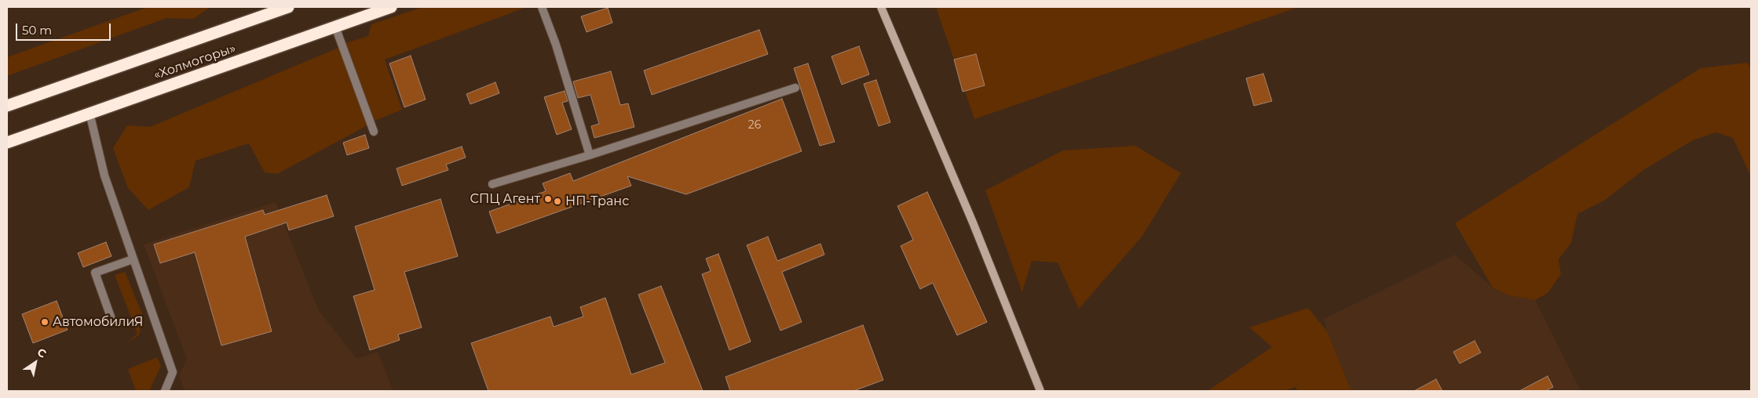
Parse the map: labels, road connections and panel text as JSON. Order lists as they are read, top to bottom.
{
  "streets": {
    "highway": ["«Холмогоры»"]
  },
  "places": ["СПЦ Агент", "НП-Транс", "АвтомобилиЯ"],
  "house_numbers": ["26"],
  "scale_bar": "50 m",
  "north": "top right"
}
